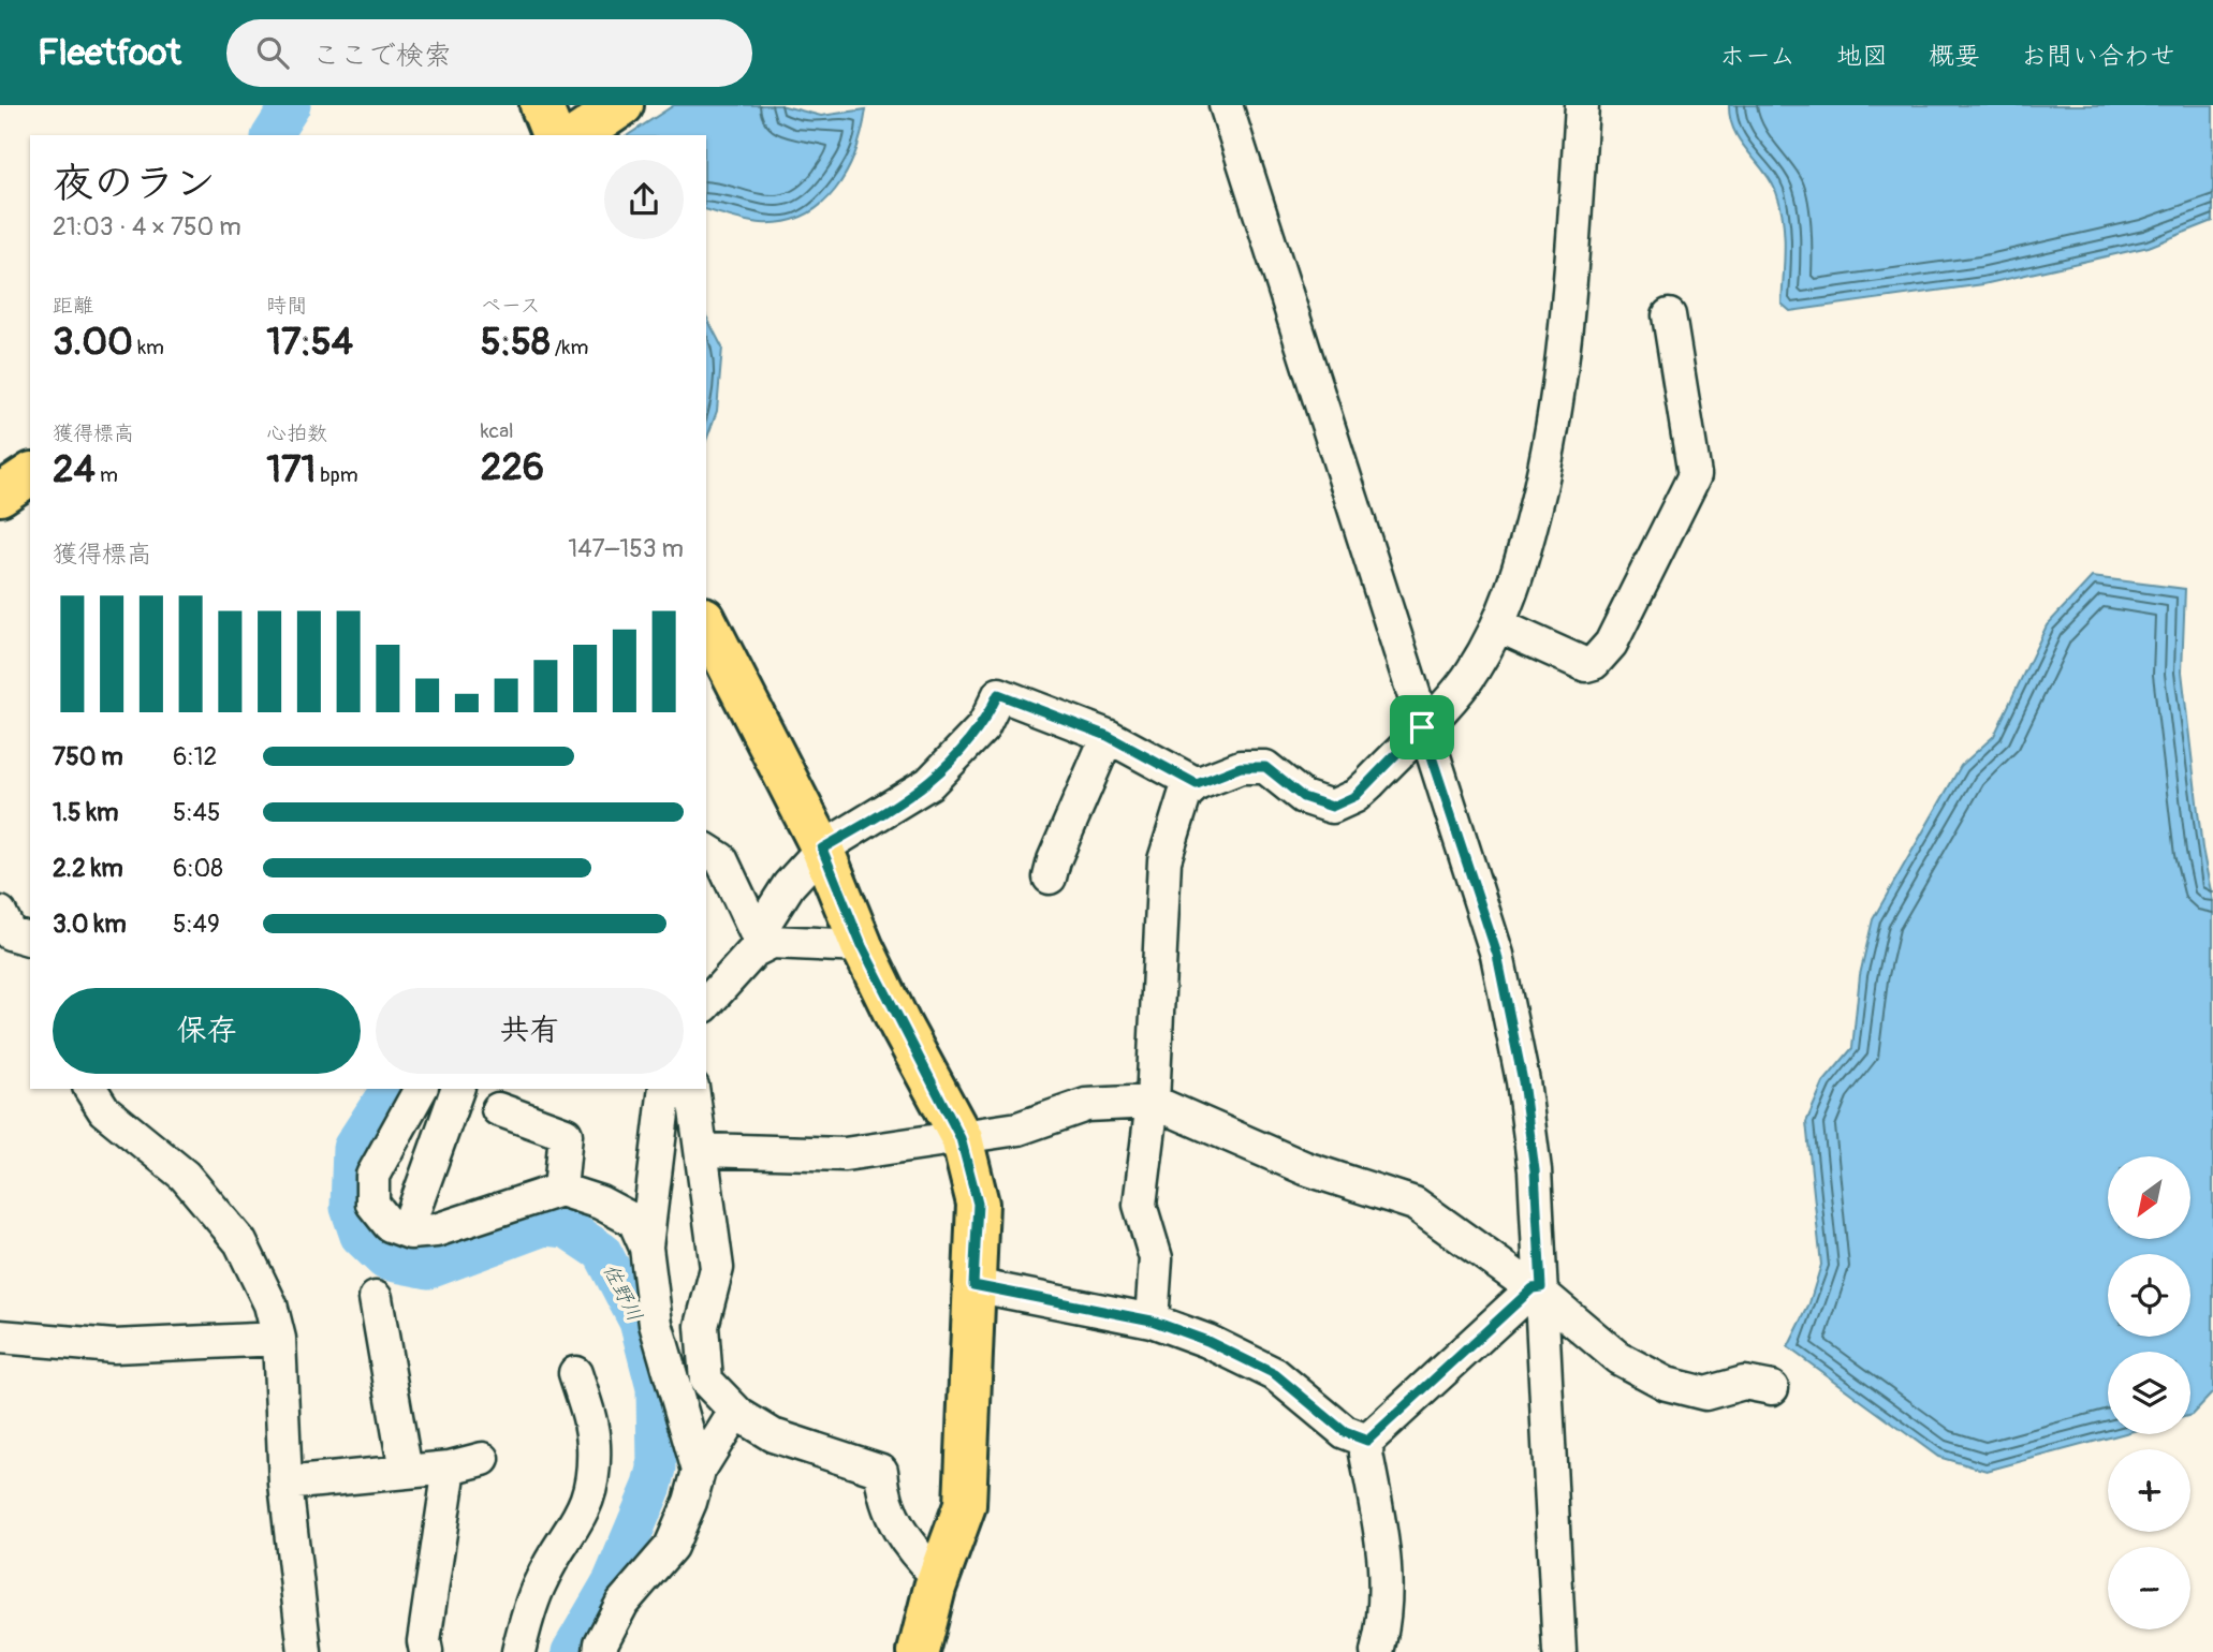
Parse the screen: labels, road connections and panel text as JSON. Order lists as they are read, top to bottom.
{
  "water": ["佐野川"],
  "north": "bottom left",
  "page": {
    "header": "Fleetfoot",
    "search": "ここで検索",
    "nav": [
      "ホーム",
      "地図",
      "概要",
      "お問い合わせ"
    ],
    "heading": ["夜のラン", "21:03 · 4 × 750 m"],
    "stats": [
      ["距離", "3.00 km"],
      ["時間", "17:54"],
      ["ペース", "5:58 /km"],
      ["獲得標高", "24 m"],
      ["心拍数", "171 bpm"],
      ["kcal", "226"]
    ],
    "chart": ["獲得標高", "147–153 m"],
    "list": [
      {
        "name": "750 m",
        "note": "6:12"
      },
      {
        "name": "1.5 km",
        "note": "5:45"
      },
      {
        "name": "2.2 km",
        "note": "6:08"
      },
      {
        "name": "3.0 km",
        "note": "5:49"
      }
    ],
    "buttons": ["保存", "共有"],
    "map_buttons": ["+", "−"]
  }
}
